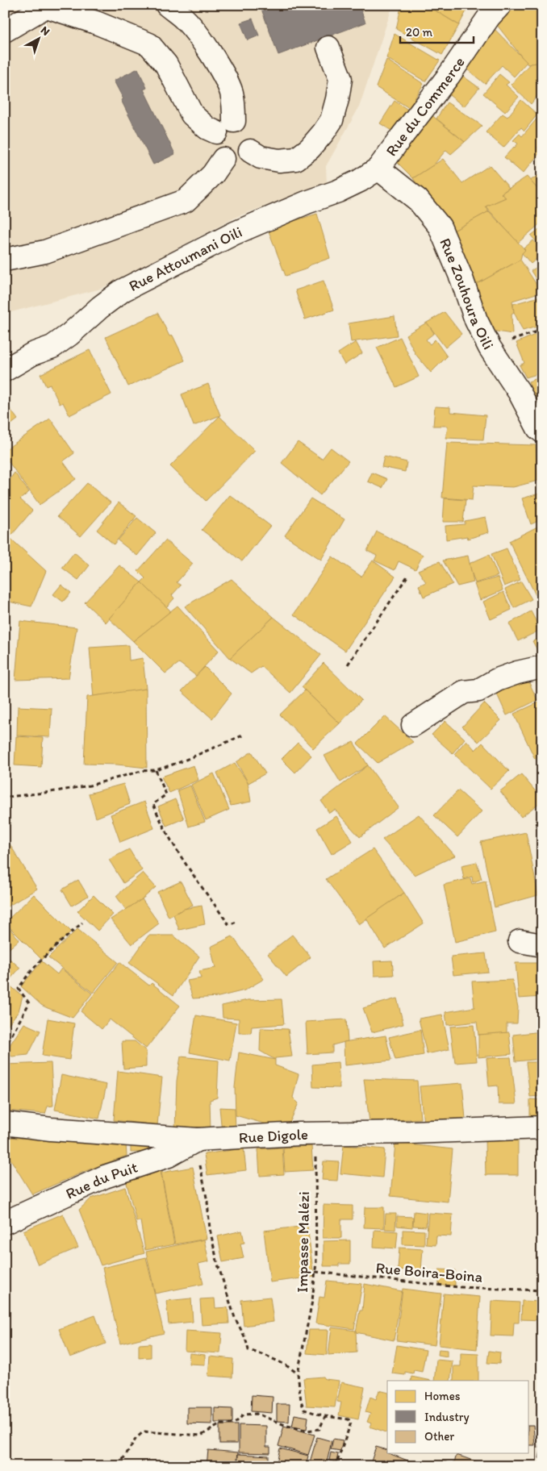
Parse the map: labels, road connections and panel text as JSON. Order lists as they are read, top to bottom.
{
  "streets": {
    "street": [
      "Rue du Commerce",
      "Rue Attoumani Oili",
      "Rue Zouhoura Oili",
      "Rue Digole",
      "Rue du Puit"
    ],
    "path": ["Impasse Malézi", "Rue Boira-Boina"]
  },
  "crossings": [
    ["Rue du Commerce", "Rue Attoumani Oili"],
    ["Rue du Commerce", "Rue Zouhoura Oili"],
    ["Rue Attoumani Oili", "Rue Zouhoura Oili"],
    ["Rue Digole", "Rue du Puit"],
    ["Rue Digole", "Impasse Malézi"],
    ["Impasse Malézi", "Rue Boira-Boina"]
  ],
  "legend": ["Homes", "Industry", "Other"],
  "scale_bar": "20 m",
  "north": "top right"
}
